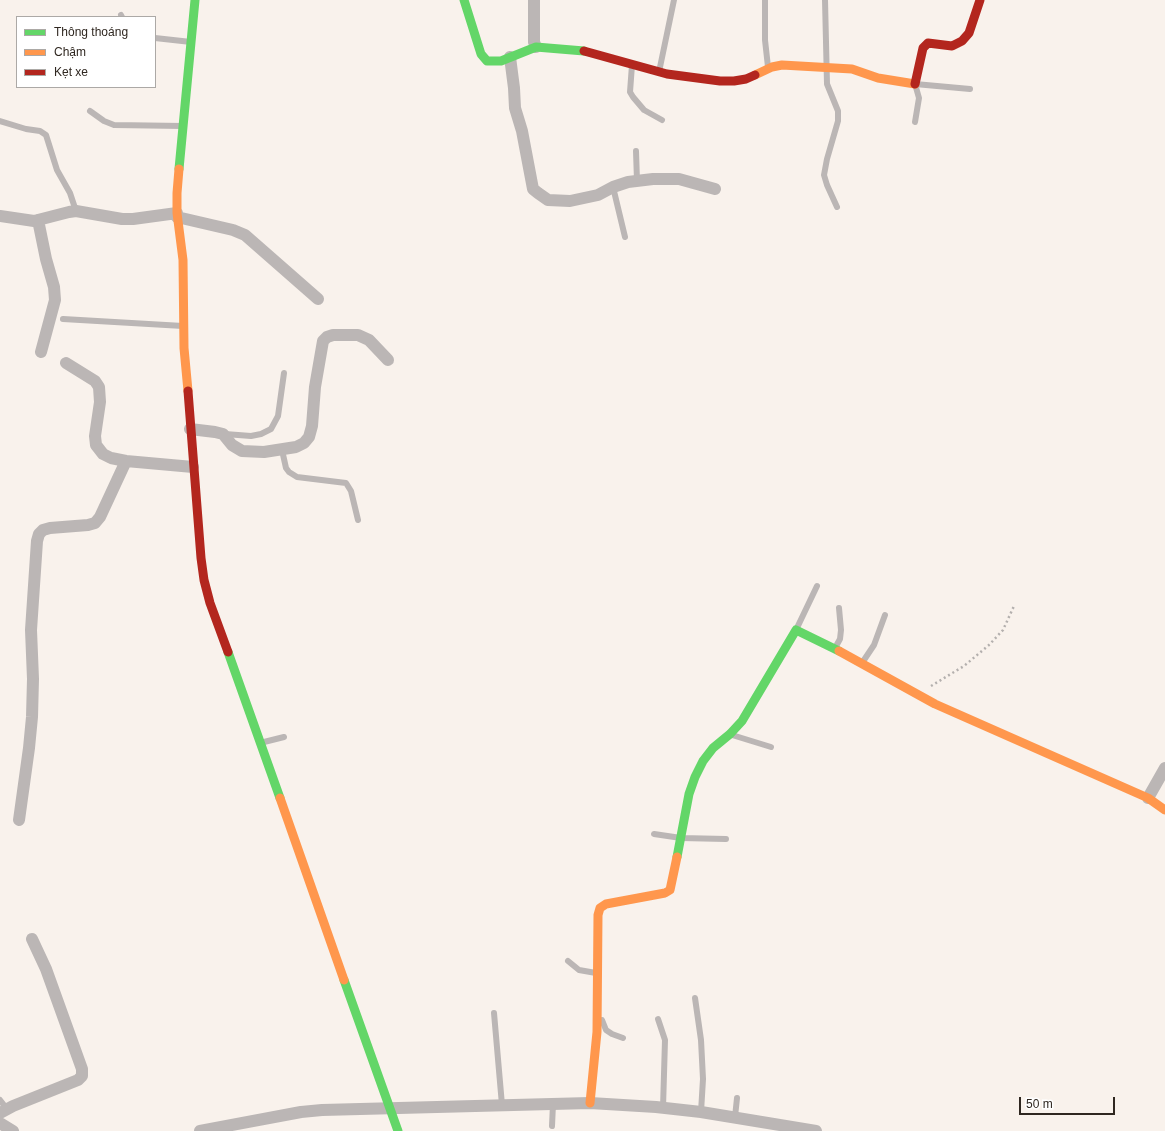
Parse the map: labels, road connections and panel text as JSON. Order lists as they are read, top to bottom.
{
  "legend": ["Thông thoáng", "Chậm", "Kẹt xe"],
  "scale_bar": "50 m"
}
